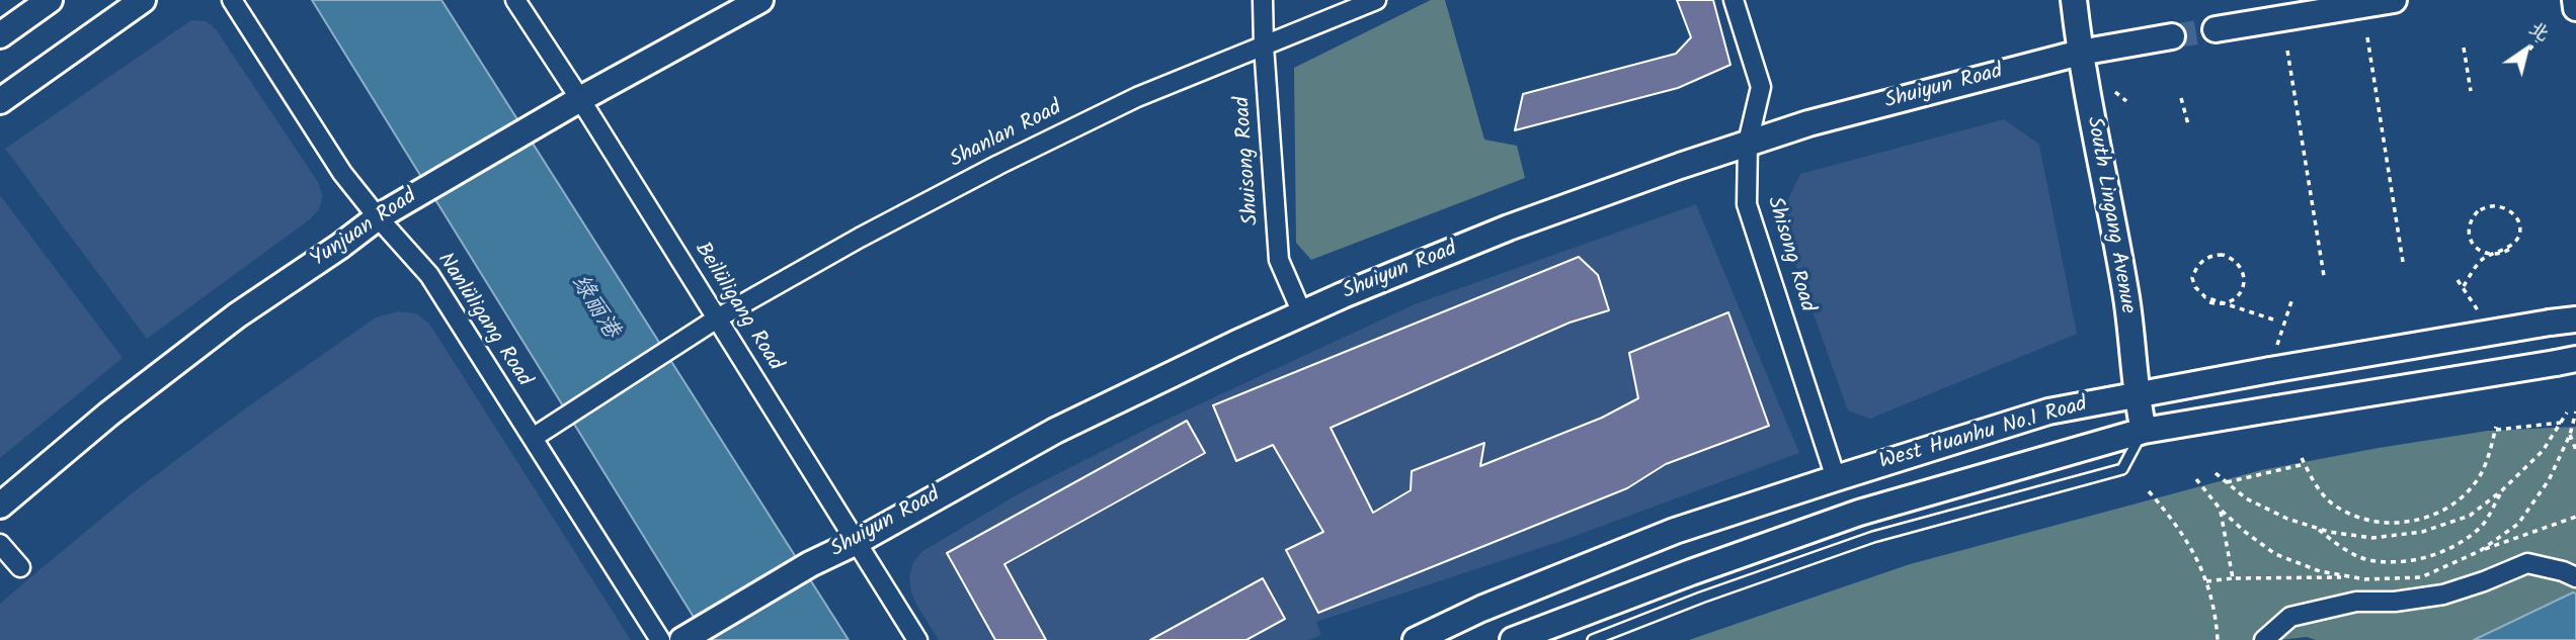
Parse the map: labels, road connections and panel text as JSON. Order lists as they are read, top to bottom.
{
  "streets": {
    "street": [
      "Shuiyun Road",
      "Shanlan Road",
      "Shuisong Road",
      "South Lingang Avenue",
      "Yunjuan Road",
      "Shisong Road",
      "Beilüligang Road",
      "Nanlüligang Road",
      "West Huanhu No.1 Road"
    ]
  },
  "crossings": [
    ["Shuiyun Road", "Shuisong Road"],
    ["Shuiyun Road", "South Lingang Avenue"],
    ["Shuiyun Road", "Shisong Road"],
    ["Shuiyun Road", "Beilüligang Road"],
    ["Shanlan Road", "Shuisong Road"],
    ["Shanlan Road", "Beilüligang Road"],
    ["Shanlan Road", "Nanlüligang Road"],
    ["South Lingang Avenue", "West Huanhu No.1 Road"],
    ["Yunjuan Road", "Beilüligang Road"],
    ["Yunjuan Road", "Nanlüligang Road"],
    ["Shisong Road", "West Huanhu No.1 Road"]
  ],
  "water": ["绿丽港"],
  "north": "top right"
}
